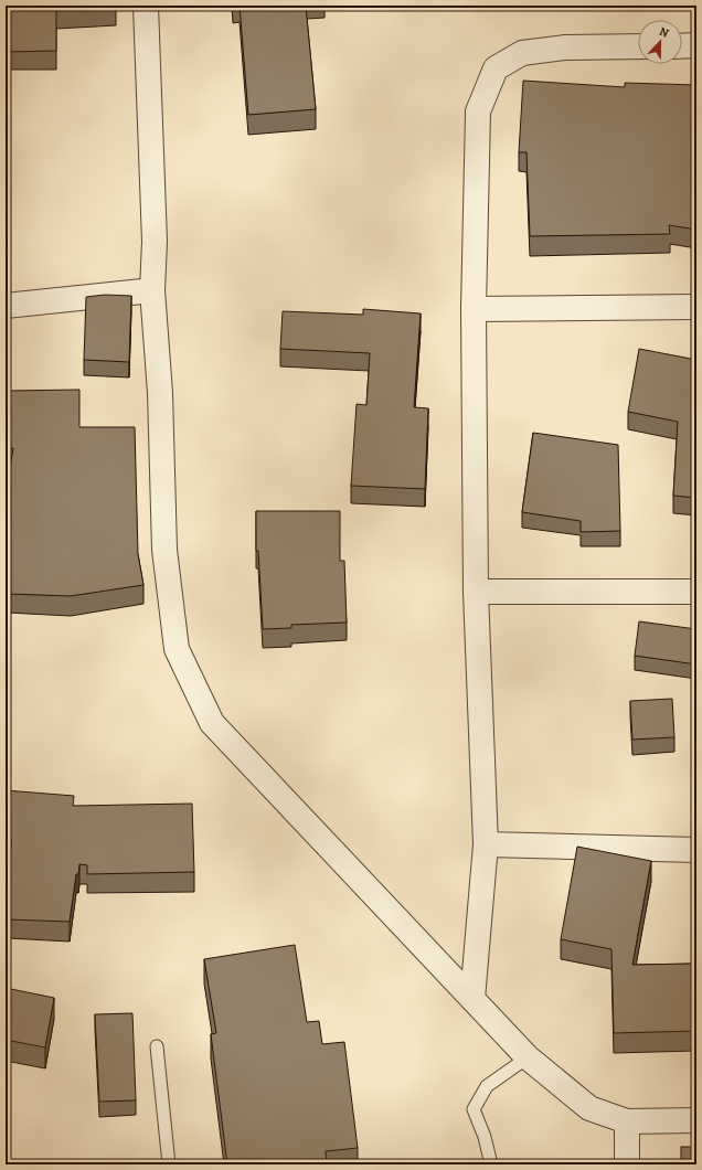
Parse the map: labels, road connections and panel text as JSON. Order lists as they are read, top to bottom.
{
  "north": "top"
}
